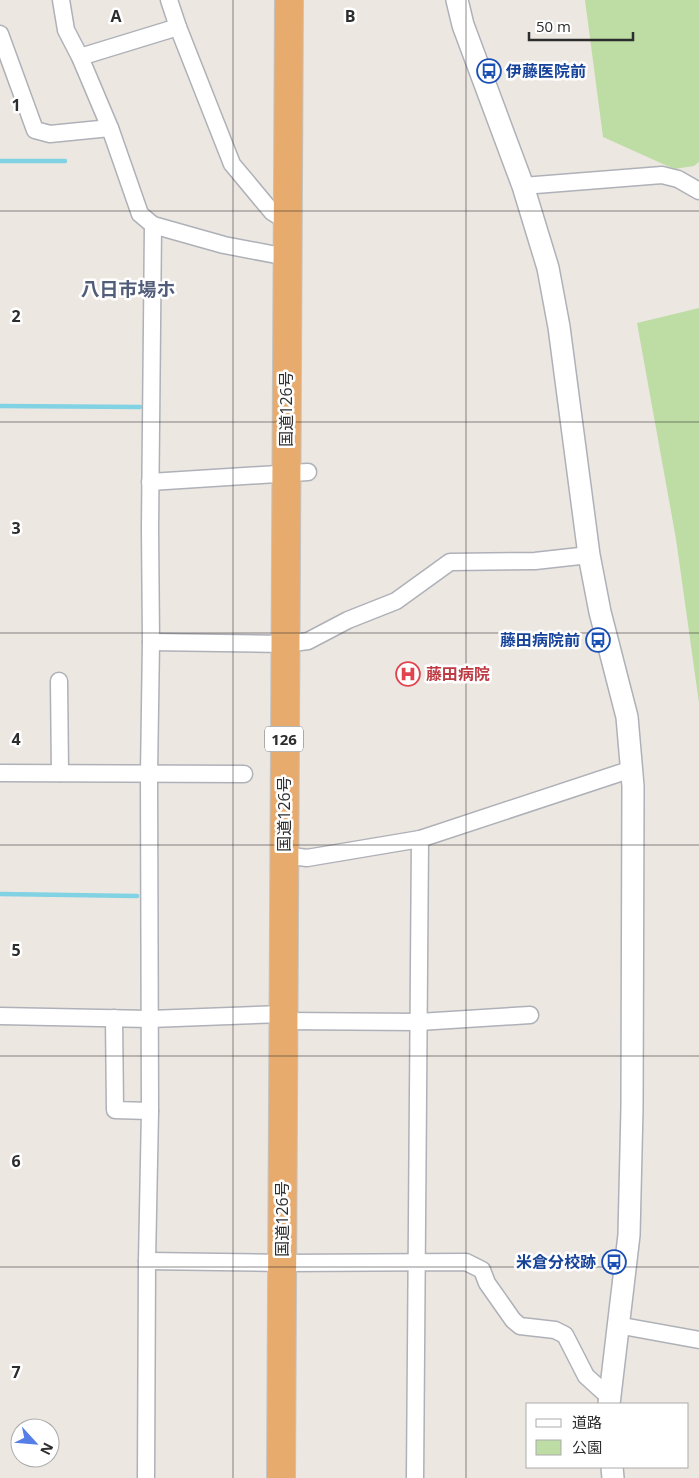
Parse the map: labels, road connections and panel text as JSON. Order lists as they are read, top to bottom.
{
  "streets": {
    "highway": ["国道126号", "126"]
  },
  "districts": ["八日市場ホ"],
  "places": {
    "bus stop": ["伊藤医院前", "藤田病院前", "米倉分校跡"],
    "hospital": ["藤田病院"]
  },
  "legend": ["道路", "公園"],
  "scale_bar": "50 m",
  "north": "bottom right",
  "grid": {
    "columns": ["A", "B"],
    "rows": [
      "1",
      "2",
      "3",
      "4",
      "5",
      "6",
      "7"
    ]
  }
}
